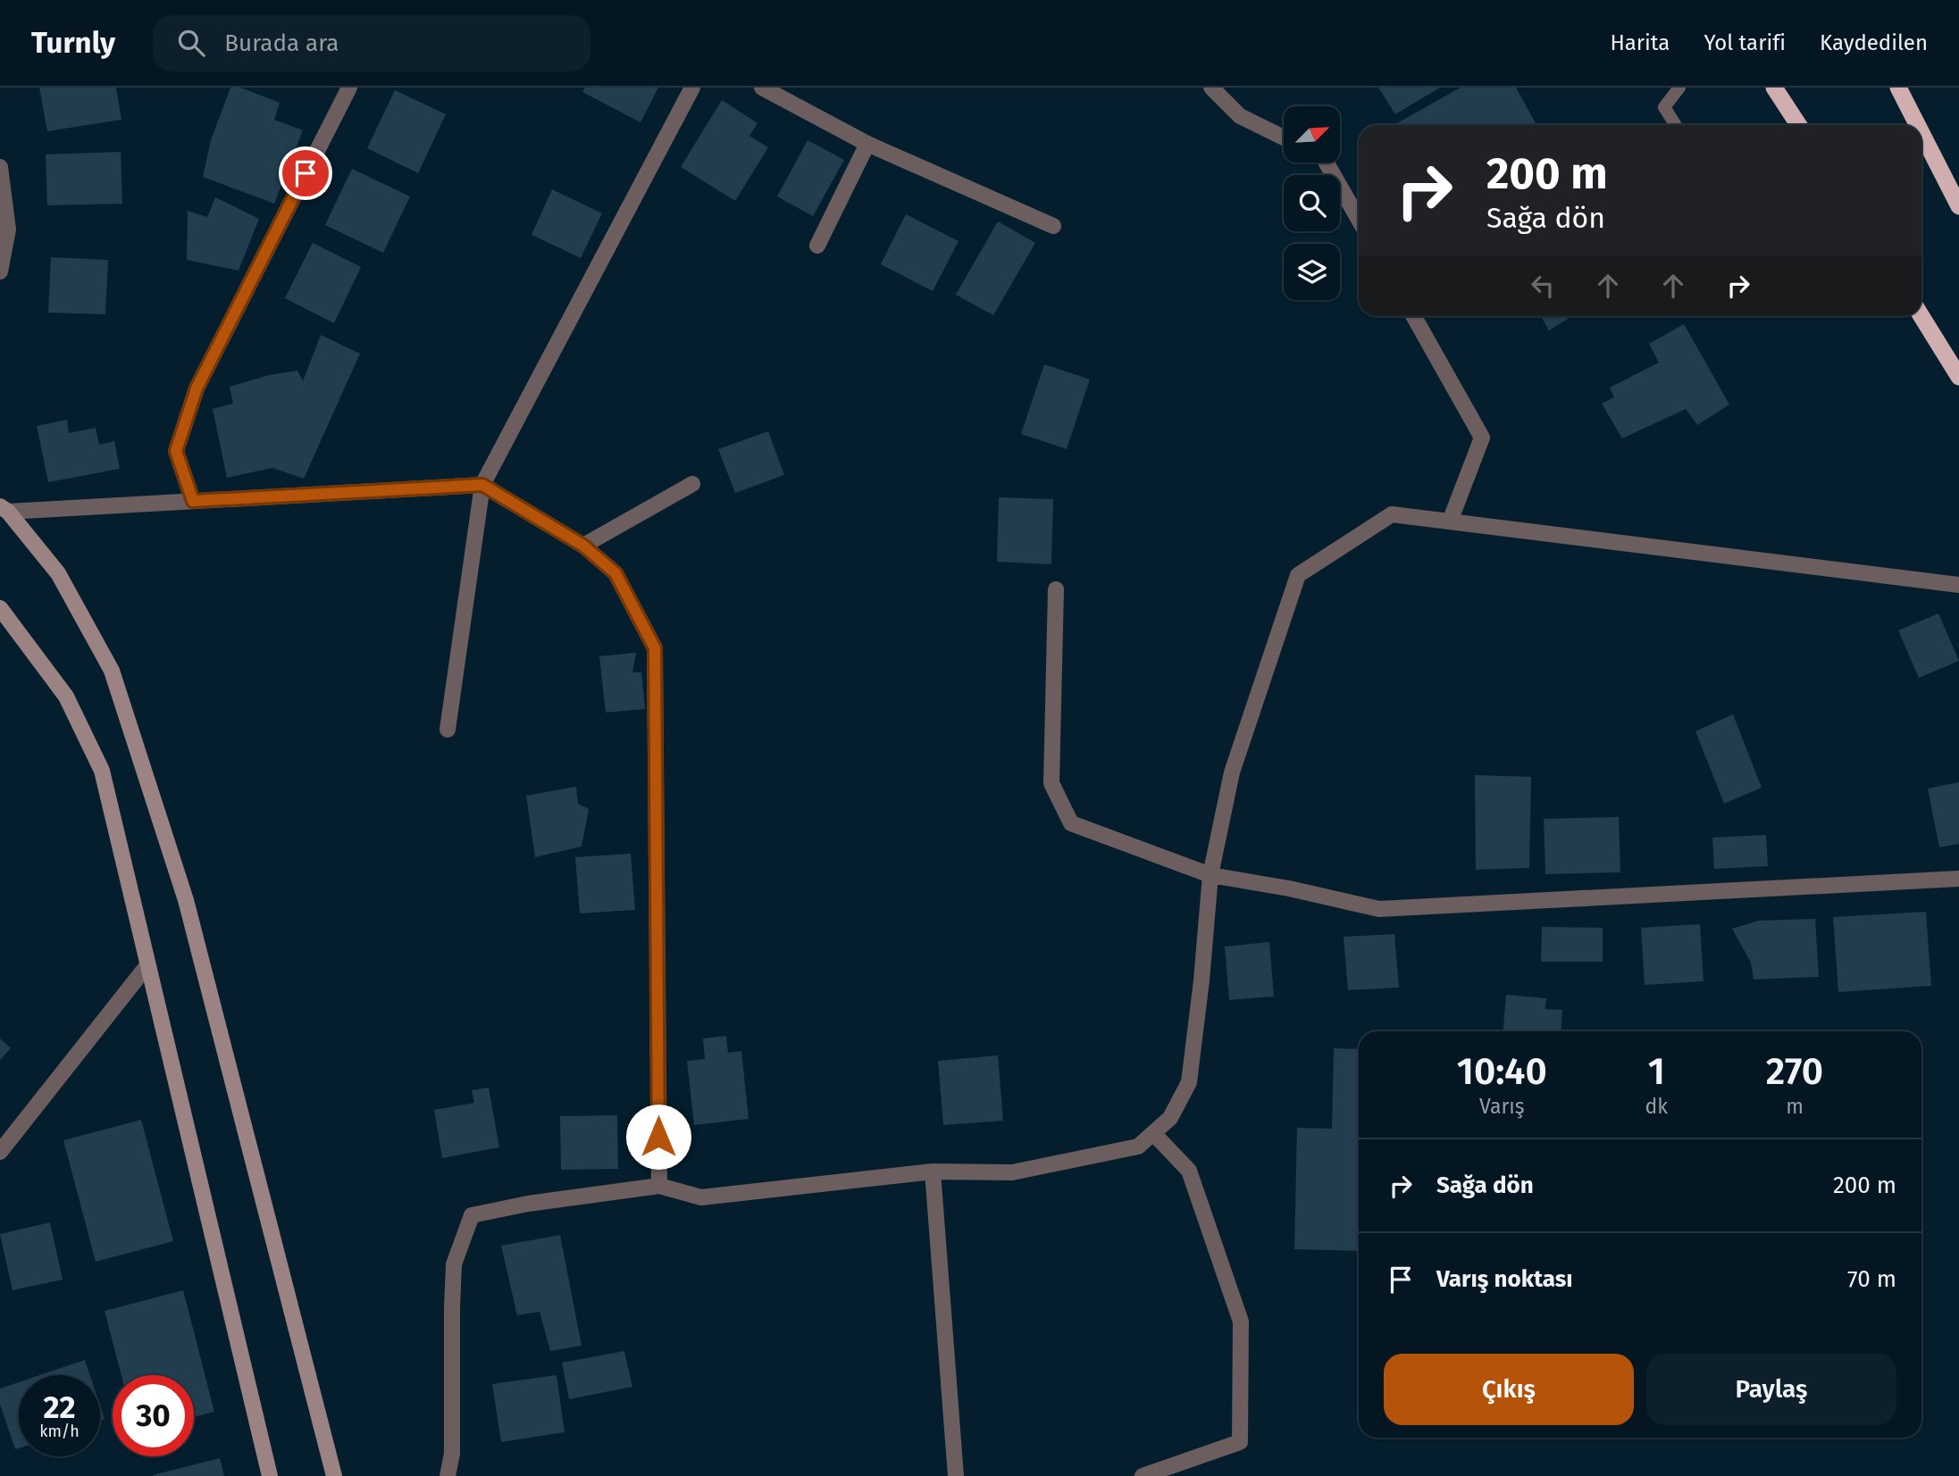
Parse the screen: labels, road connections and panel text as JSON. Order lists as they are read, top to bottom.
{
  "north": "top right",
  "page": {
    "header": "Turnly",
    "search": "Burada ara",
    "nav": ["Harita", "Yol tarifi", "Kaydedilen"],
    "turn": ["200 m", "Sağa dön"],
    "eta": [
      "10:40",
      "Varış",
      "1",
      "dk",
      "270",
      "m"
    ],
    "list": [
      {
        "name": "Sağa dön",
        "value": "200 m"
      },
      {
        "name": "Varış noktası",
        "value": "70 m"
      }
    ],
    "buttons": ["Çıkış", "Paylaş"],
    "speed": "22 km/h",
    "limit": "30"
  }
}
